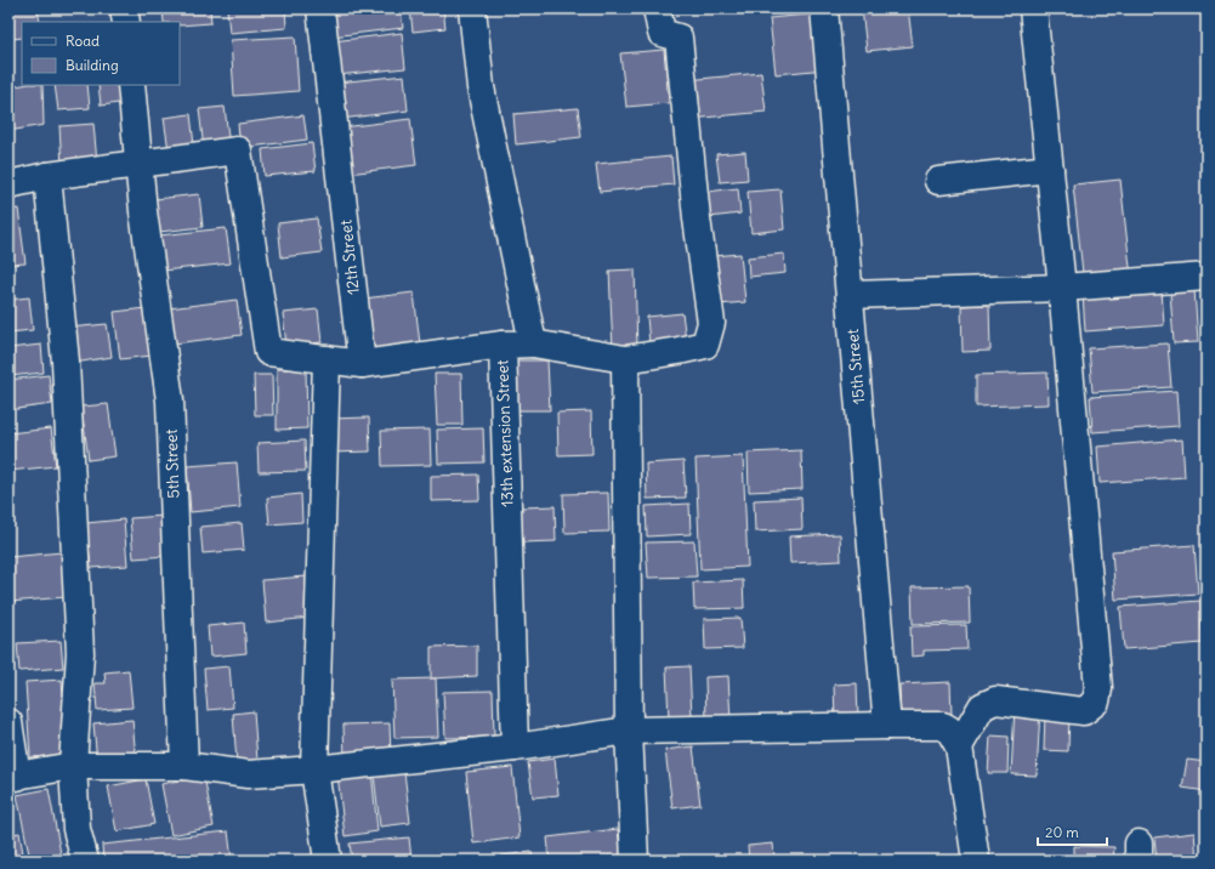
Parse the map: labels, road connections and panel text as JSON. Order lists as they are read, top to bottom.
{
  "streets": {
    "street": [
      "12th Street",
      "15th Street",
      "13th extension Street",
      "5th Street"
    ]
  },
  "legend": ["Road", "Building"],
  "scale_bar": "20 m"
}
